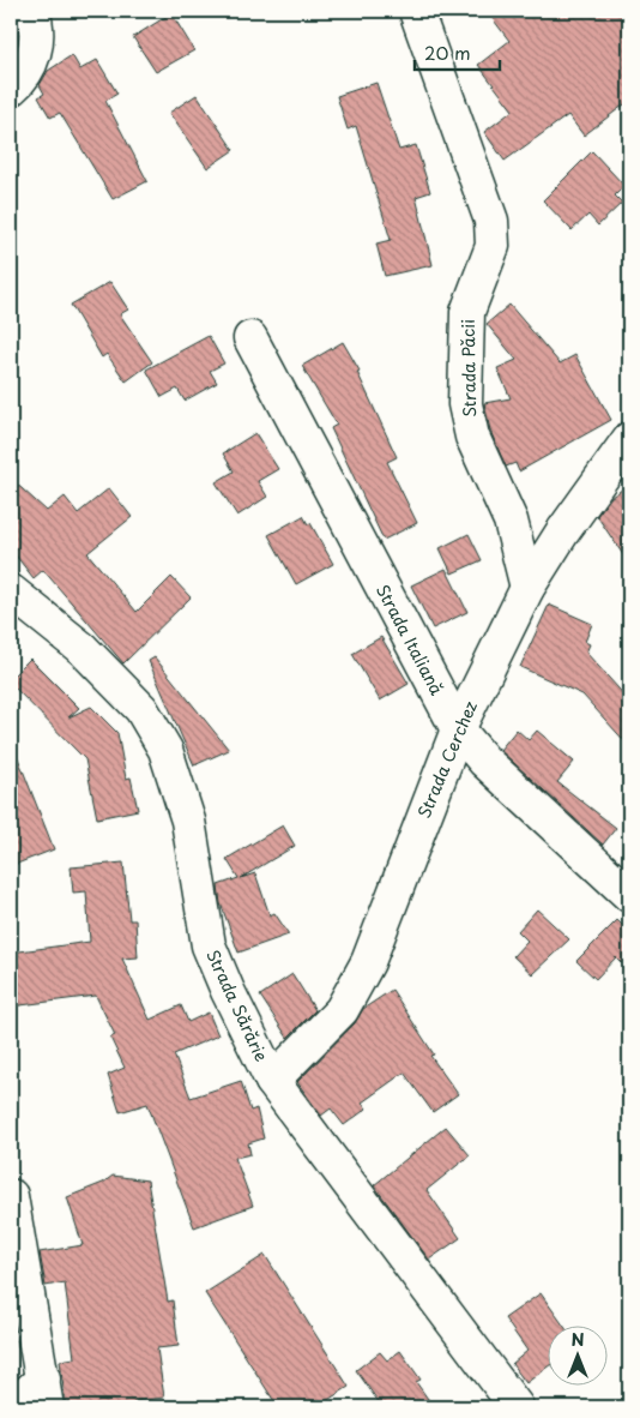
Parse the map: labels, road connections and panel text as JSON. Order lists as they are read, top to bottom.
{
  "streets": {
    "street": [
      "Strada Păcii",
      "Strada Italiană",
      "Strada Cerchez",
      "Strada Sărărie"
    ]
  },
  "crossings": [
    ["Strada Păcii", "Strada Cerchez"],
    ["Strada Italiană", "Strada Cerchez"],
    ["Strada Cerchez", "Strada Sărărie"]
  ],
  "scale_bar": "20 m",
  "north": "top"
}
